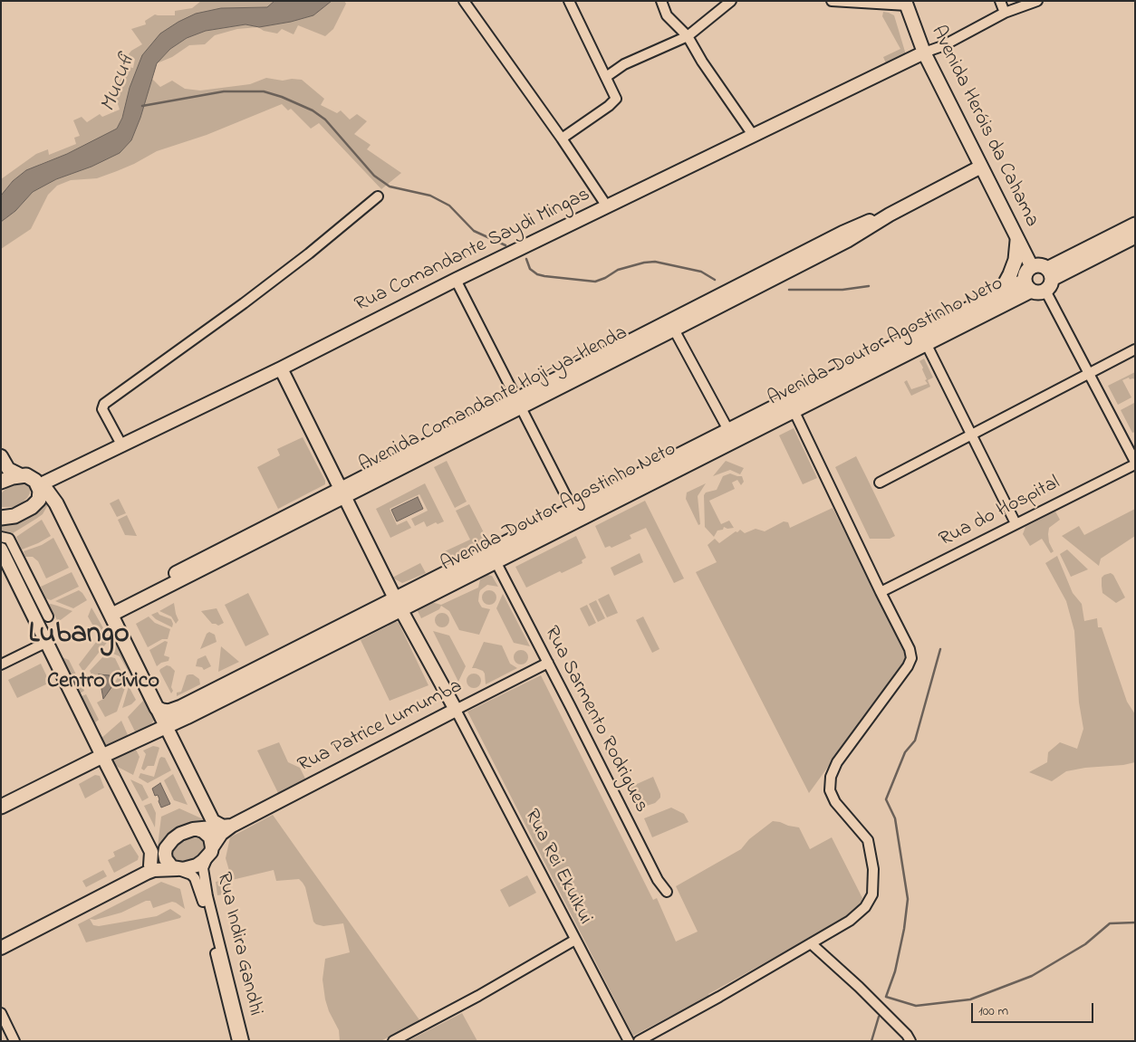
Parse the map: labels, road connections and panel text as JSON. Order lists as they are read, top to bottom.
{
  "streets": {
    "main road": ["Avenida Doutor Agostinho Neto"],
    "street": [
      "Avenida Heróis da Cahama",
      "Rua Comandante Saydi Mingas",
      "Avenida Comandante Hoji-ya-Henda",
      "Rua do Hospital",
      "Rua Sarmento Rodrigues",
      "Rua Patrice Lumumba",
      "Rua Rei Ekuikui",
      "Rua Indira Gandhi"
    ]
  },
  "crossings": [
    ["Avenida Heróis da Cahama", "Rua Comandante Saydi Mingas"],
    ["Avenida Heróis da Cahama", "Avenida Doutor Agostinho Neto"],
    ["Avenida Heróis da Cahama", "Avenida Comandante Hoji-ya-Henda"],
    ["Avenida Doutor Agostinho Neto", "Rua Sarmento Rodrigues"],
    ["Rua Sarmento Rodrigues", "Rua Patrice Lumumba"],
    ["Rua Patrice Lumumba", "Rua Rei Ekuikui"],
    ["Rua Patrice Lumumba", "Rua Indira Gandhi"]
  ],
  "districts": ["Lubango", "Centro Cívico"],
  "water": ["Mucufi"],
  "scale_bar": "100 m"
}
